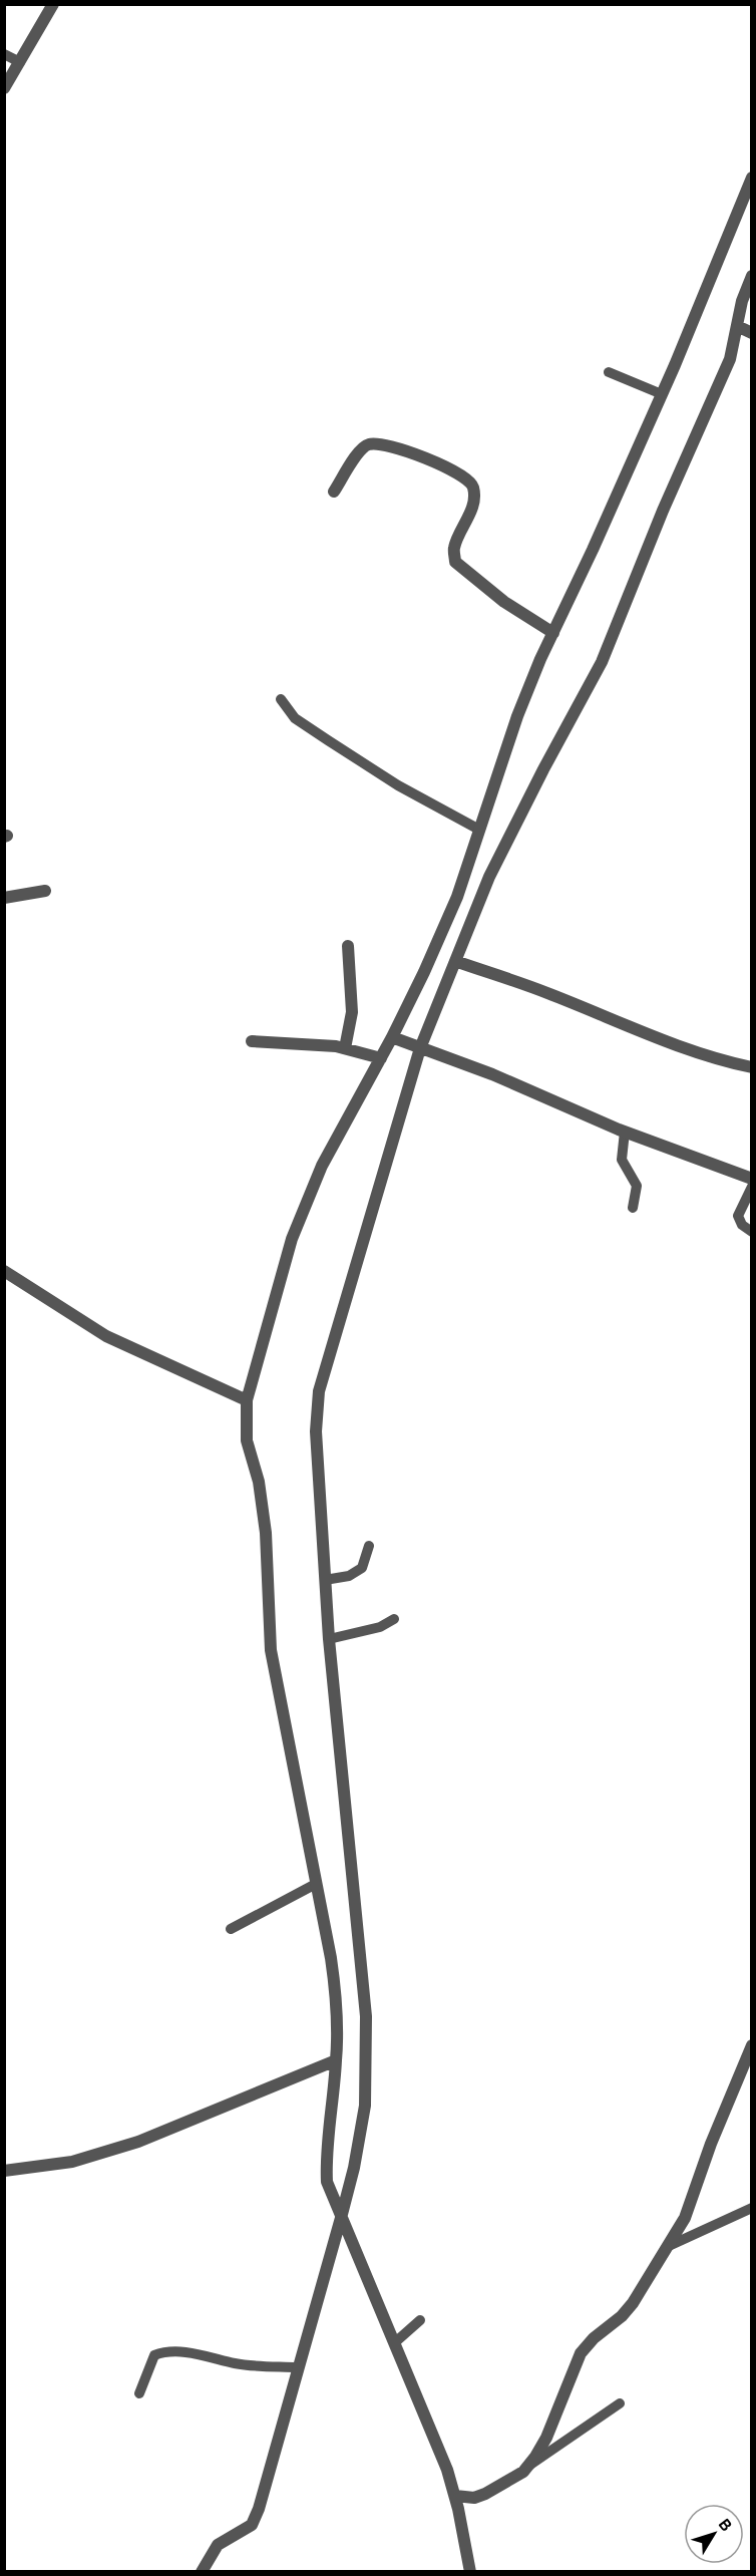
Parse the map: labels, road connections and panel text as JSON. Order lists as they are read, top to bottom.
{
  "north": "top right"
}
